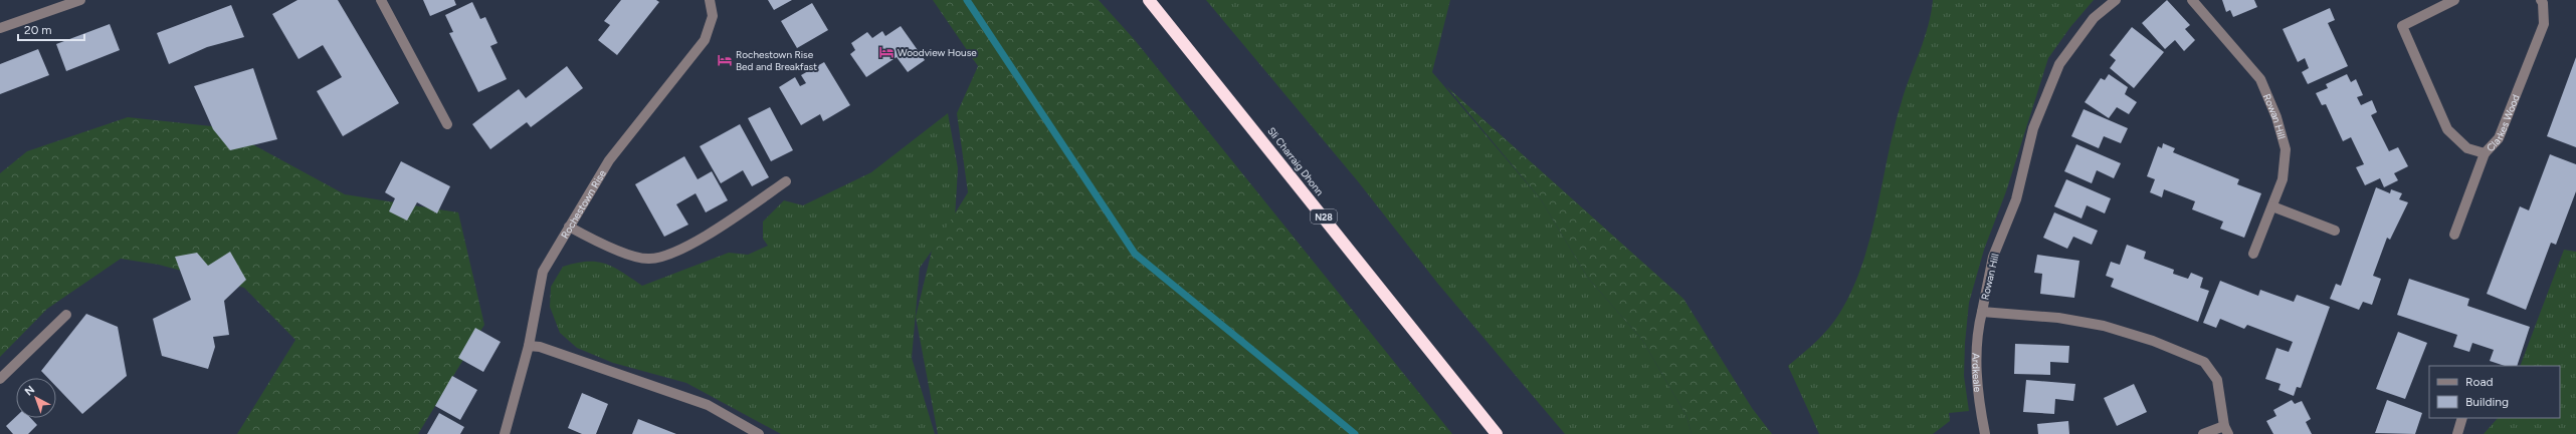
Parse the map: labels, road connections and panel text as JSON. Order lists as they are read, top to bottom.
{
  "streets": {
    "highway": ["Sli Charraig Dhonn", "N28"],
    "street": [
      "Rowan Hill",
      "Clarkes Wood",
      "Rochestown Rise",
      "Ardkeale"
    ]
  },
  "crossings": [
    ["Rowan Hill", "Ardkeale"]
  ],
  "places": {
    "hotel": ["Woodview House", "Rochestown Rise Bed and Breakfast"]
  },
  "legend": ["Road", "Building"],
  "scale_bar": "20 m",
  "north": "top left"
}
